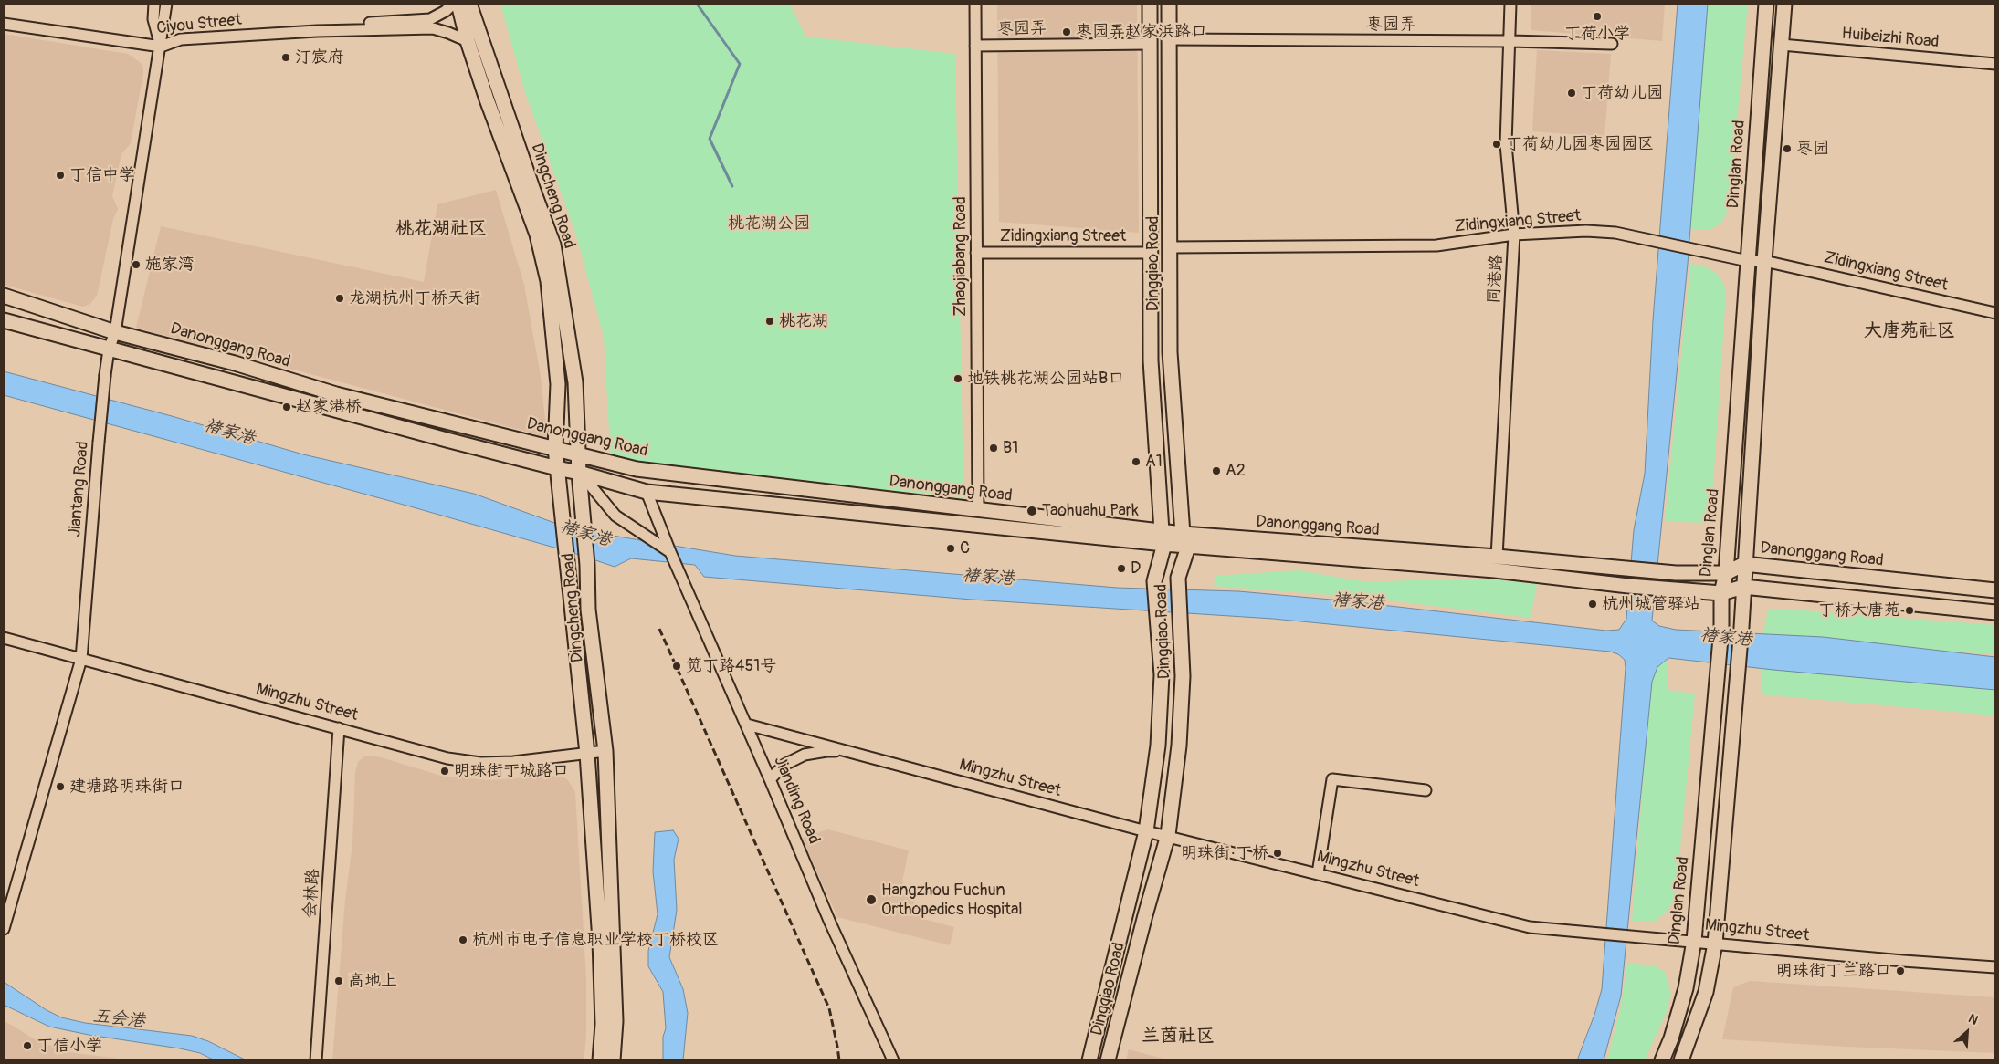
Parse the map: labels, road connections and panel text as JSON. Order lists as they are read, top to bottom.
{
  "streets": {
    "main road": [
      "Dinglan Road",
      "Dingcheng Road",
      "Dingqiao Road",
      "Danonggang Road"
    ],
    "street": [
      "Ciyou Street",
      "枣园弄",
      "Huibeizhi Road",
      "Zidingxiang Street",
      "Zhaojiabang Road",
      "同港路",
      "Jiantang Road",
      "Mingzhu Street",
      "Jianding Road",
      "会林路"
    ]
  },
  "crossings": [
    ["Ciyou Street", "Dingcheng Road"],
    ["Ciyou Street", "Jiantang Road"],
    ["枣园弄", "Zhaojiabang Road"],
    ["枣园弄", "Dingqiao Road"],
    ["枣园弄", "同港路"],
    ["Dinglan Road", "Zidingxiang Street"],
    ["Dinglan Road", "Danonggang Road"],
    ["Dinglan Road", "Mingzhu Street"],
    ["Dingcheng Road", "Danonggang Road"],
    ["Dingcheng Road", "Mingzhu Street"],
    ["Zidingxiang Street", "Zhaojiabang Road"],
    ["Zidingxiang Street", "Dingqiao Road"],
    ["Zidingxiang Street", "同港路"],
    ["Zhaojiabang Road", "Danonggang Road"],
    ["Dingqiao Road", "Danonggang Road"],
    ["Dingqiao Road", "Mingzhu Street"],
    ["同港路", "Danonggang Road"],
    ["Danonggang Road", "Jiantang Road"],
    ["Danonggang Road", "Jianding Road"],
    ["Jiantang Road", "Mingzhu Street"],
    ["Mingzhu Street", "Jianding Road"],
    ["Mingzhu Street", "会林路"]
  ],
  "districts": ["桃花湖社区", "大唐苑社区", "兰茵社区"],
  "water": ["褚家港", "五会港"],
  "parks": ["桃花湖公园"],
  "places": [
    "丁荷小学",
    "枣园弄赵家浜路口",
    "汀宸府",
    "丁荷幼儿园",
    "丁荷幼儿园枣园园区",
    "枣园",
    "丁信中学",
    "施家湾",
    "龙湖杭州丁桥天街",
    "桃花湖",
    "地铁桃花湖公园站B口",
    "赵家港桥",
    "B1",
    "A1",
    "A2",
    "Taohuahu Park",
    "C",
    "D",
    "杭州城管驿站",
    "丁桥大唐苑",
    "笕丁路451号",
    "明珠街丁城路口",
    "建塘路明珠街口",
    "明珠街·丁桥",
    "Hangzhou Fuchun Orthopedics Hospital",
    "杭州市电子信息职业学校丁桥校区",
    "明珠街丁兰路口",
    "高地上",
    "丁信小学"
  ],
  "north": "top right"
}
